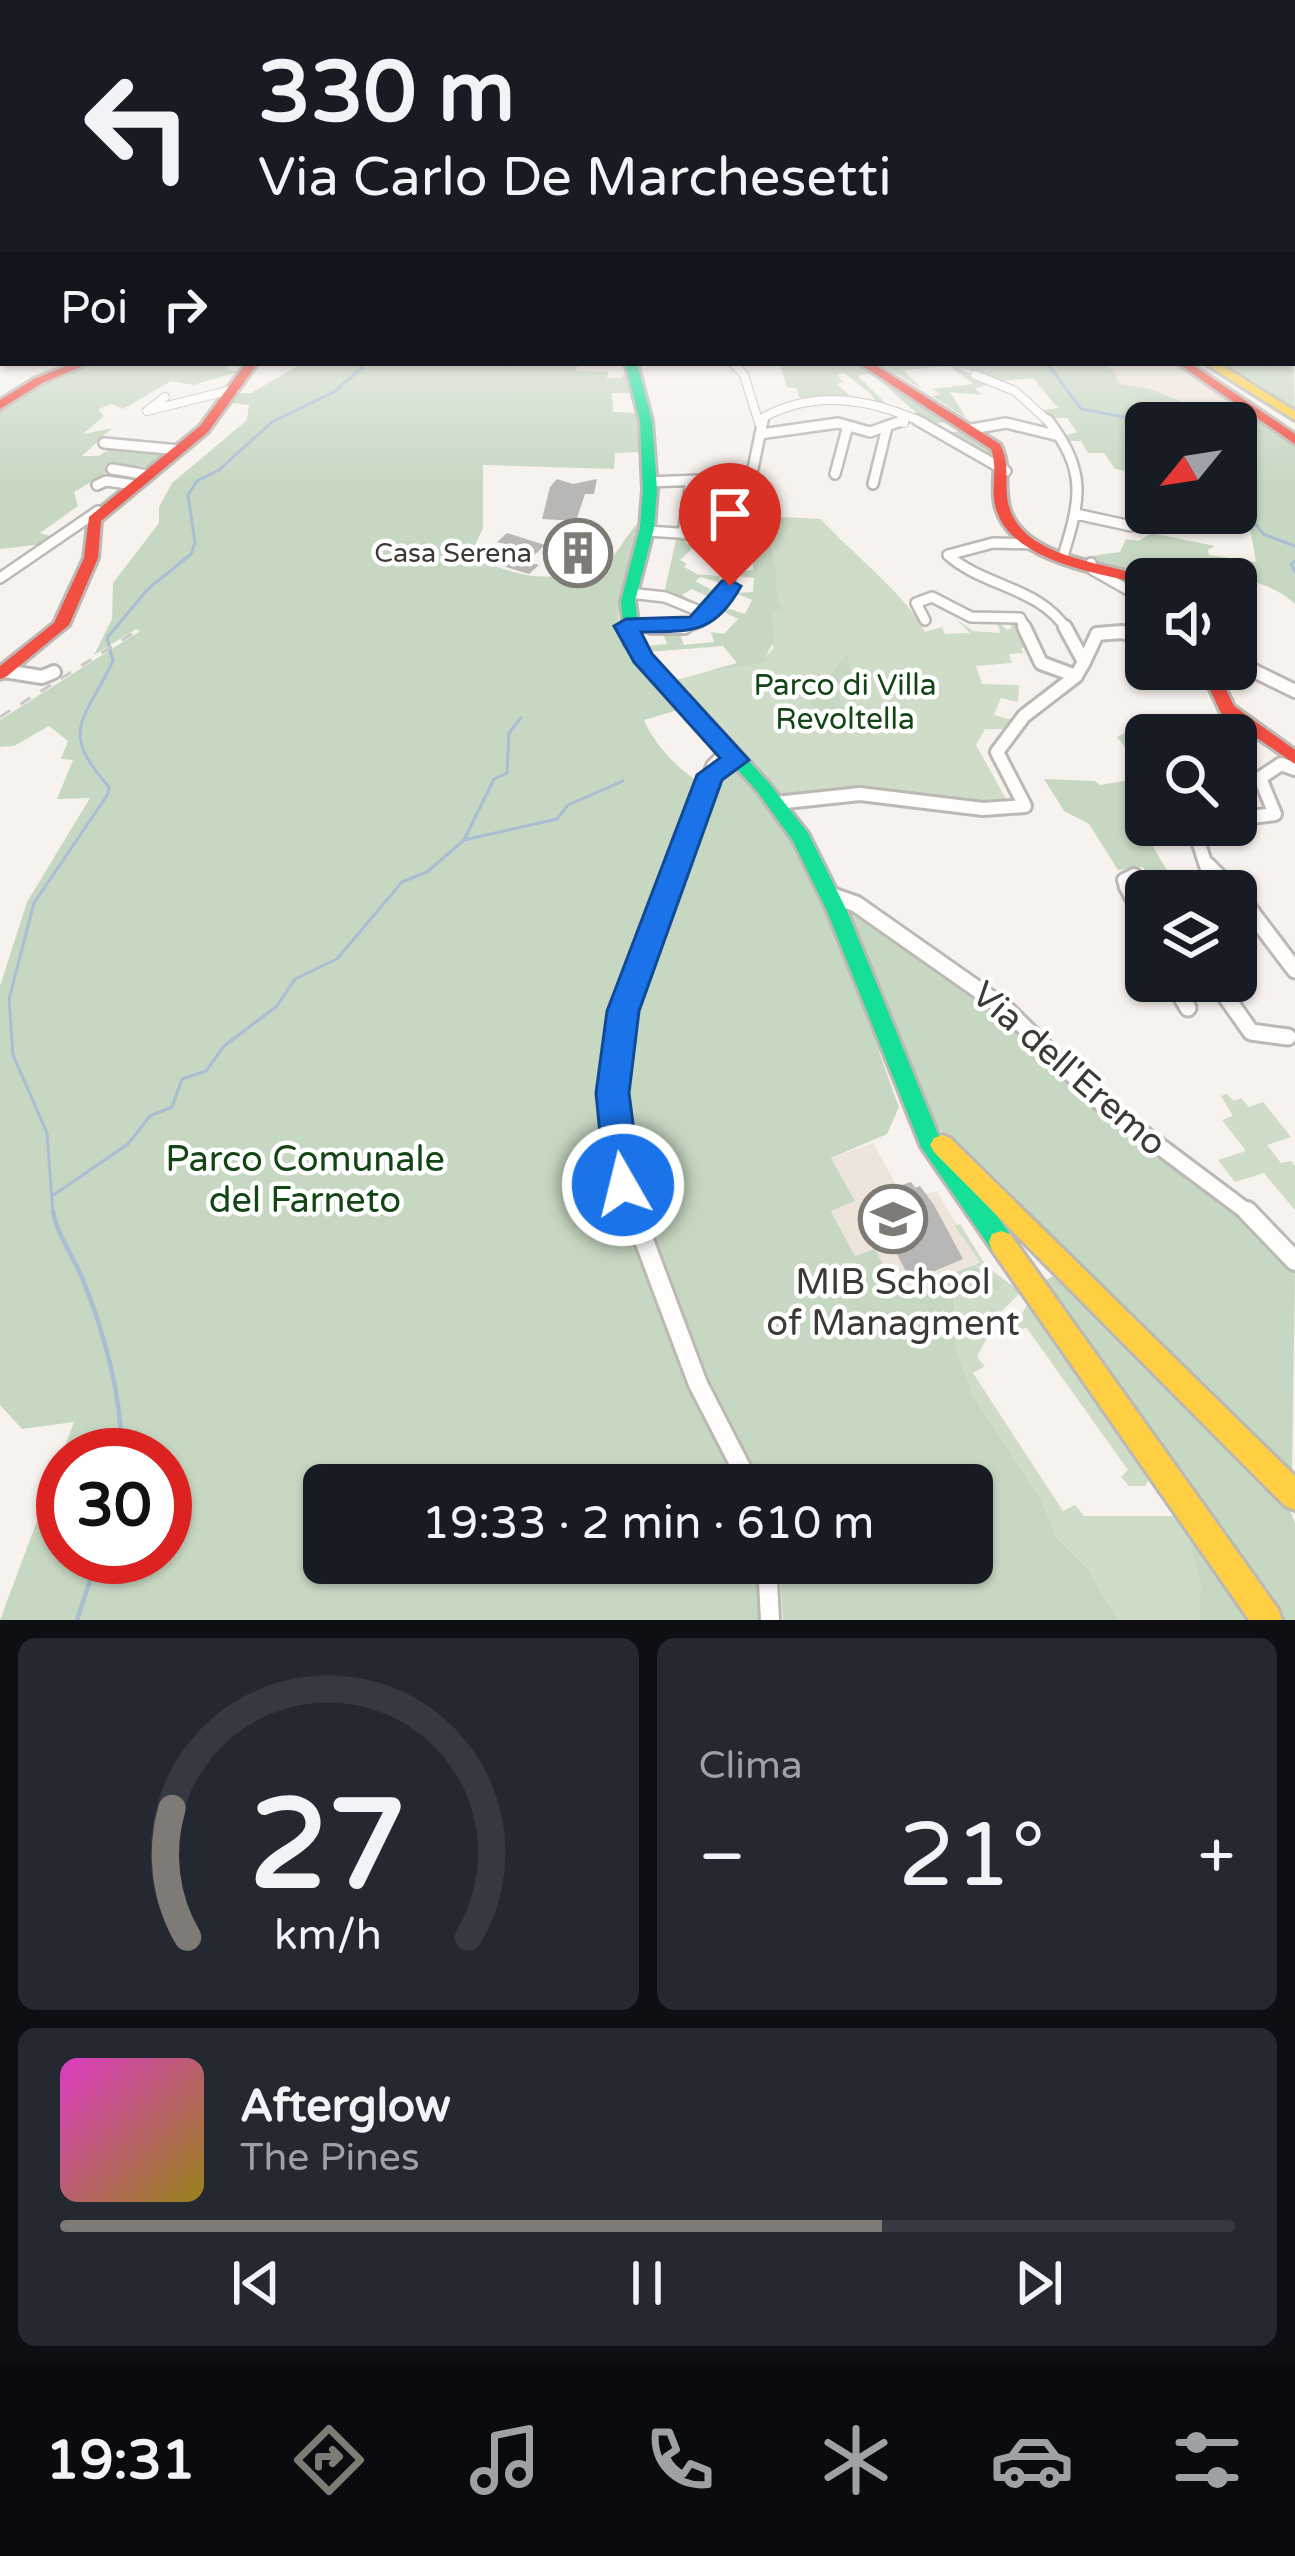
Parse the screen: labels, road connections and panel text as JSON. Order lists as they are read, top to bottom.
{
  "streets": {
    "street": ["Via dell'Eremo"]
  },
  "parks": ["Parco di Villa Revoltella", "Parco Comunale del Farneto"],
  "places": {
    "building": ["Casa Serena"],
    "school or university": ["MIB School of Managment"]
  },
  "north": "bottom left",
  "page": {
    "turn": ["330 m", "Via Carlo De Marchesetti"],
    "then": "Poi",
    "limit": "30",
    "trip": "19:33 · 2 min · 610 m",
    "tile": "Clima",
    "heat": ["−", "21°", "+"],
    "song": ["Afterglow", "The Pines"],
    "tabs": "19:31",
    "gauge": ["27", "km/h"]
  }
}
